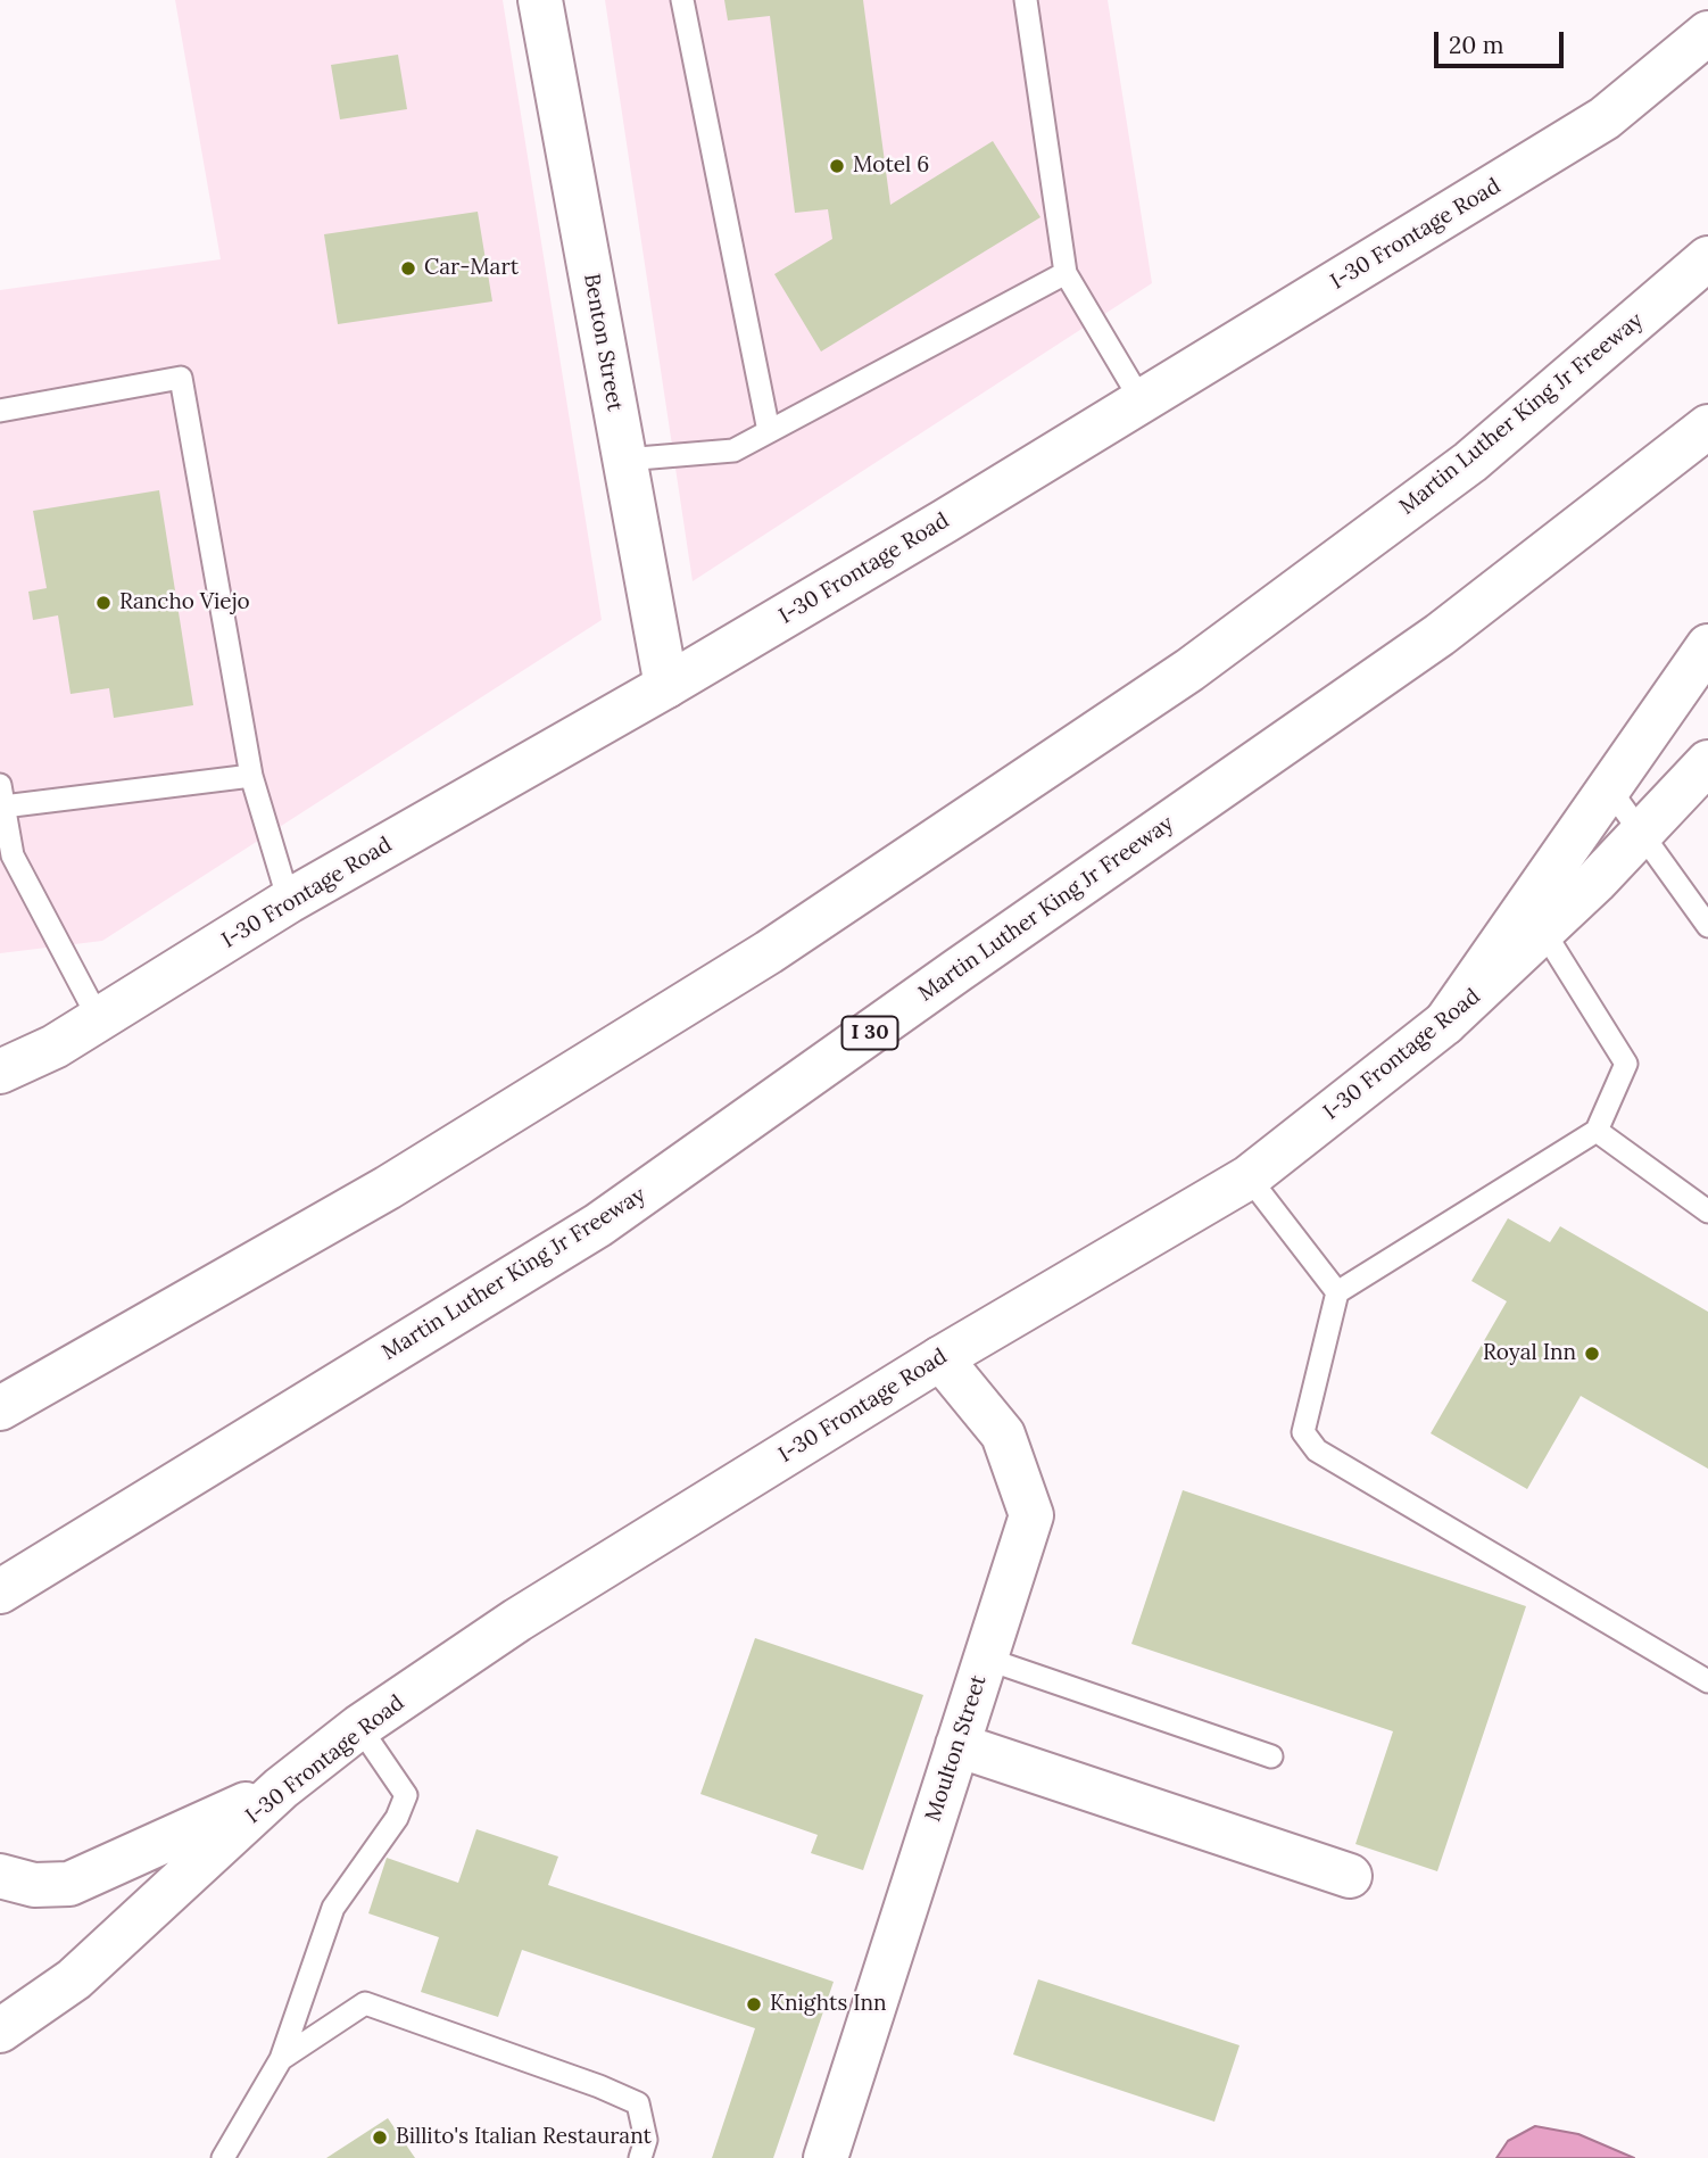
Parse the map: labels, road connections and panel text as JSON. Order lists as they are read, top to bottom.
{
  "streets": {
    "main road": [
      "I-30 Frontage Road",
      "Benton Street",
      "Martin Luther King Jr Freeway",
      "I 30",
      "Moulton Street"
    ]
  },
  "crossings": [
    ["I-30 Frontage Road", "Benton Street"],
    ["I-30 Frontage Road", "Moulton Street"]
  ],
  "places": [
    "Motel 6",
    "Car-Mart",
    "Rancho Viejo",
    "Royal Inn",
    "Knights Inn",
    "Billito's Italian Restaurant"
  ],
  "scale_bar": "20 m"
}
